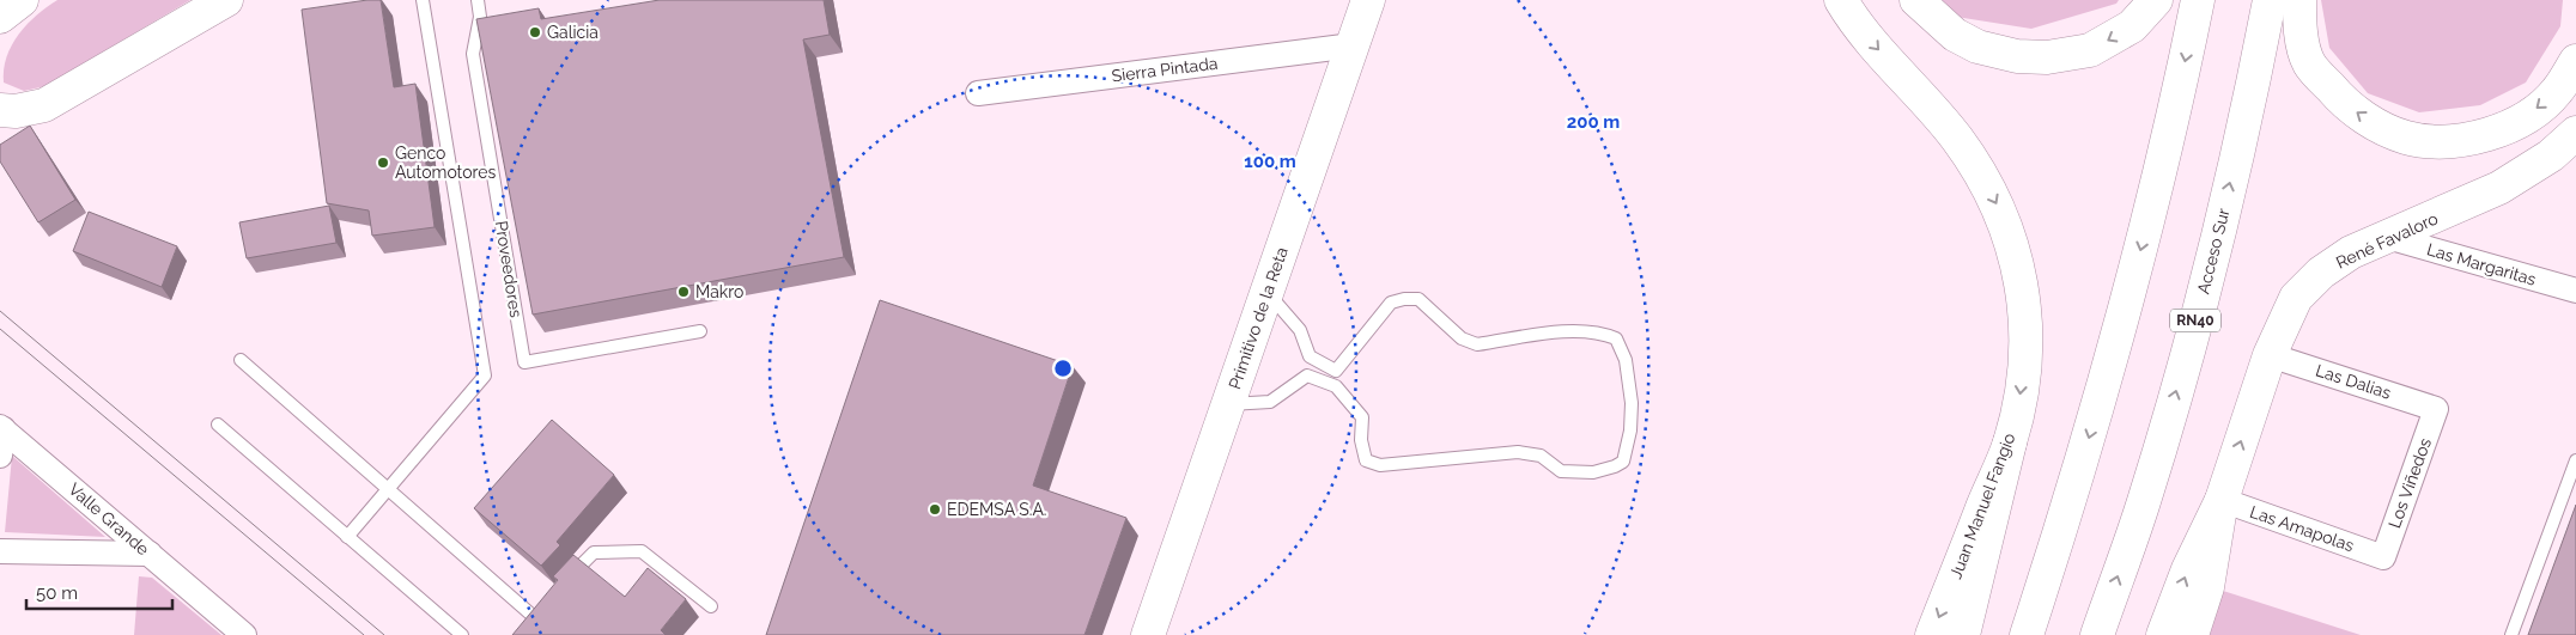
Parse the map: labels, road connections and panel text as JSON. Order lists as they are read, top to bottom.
{
  "streets": {
    "main road": [
      "René Favaloro",
      "Acceso Sur",
      "Primitivo de la Reta",
      "RN40",
      "Juan Manuel Fangio"
    ],
    "street": [
      "Sierra Pintada",
      "Las Margaritas",
      "Las Dalias",
      "Los Viñedos",
      "Valle Grande",
      "Las Amapolas"
    ],
    "lane": ["Proveedores"]
  },
  "crossings": [
    ["Sierra Pintada", "Primitivo de la Reta"],
    ["René Favaloro", "Las Margaritas"],
    ["René Favaloro", "Las Dalias"],
    ["René Favaloro", "Las Amapolas"],
    ["Las Dalias", "Los Viñedos"],
    ["Los Viñedos", "Las Amapolas"]
  ],
  "places": [
    "Galicia",
    "Genco Automotores",
    "Makro",
    "EDEMSA S.A."
  ],
  "scale_bar": "50 m",
  "rings": ["200 m", "100 m"]
}
